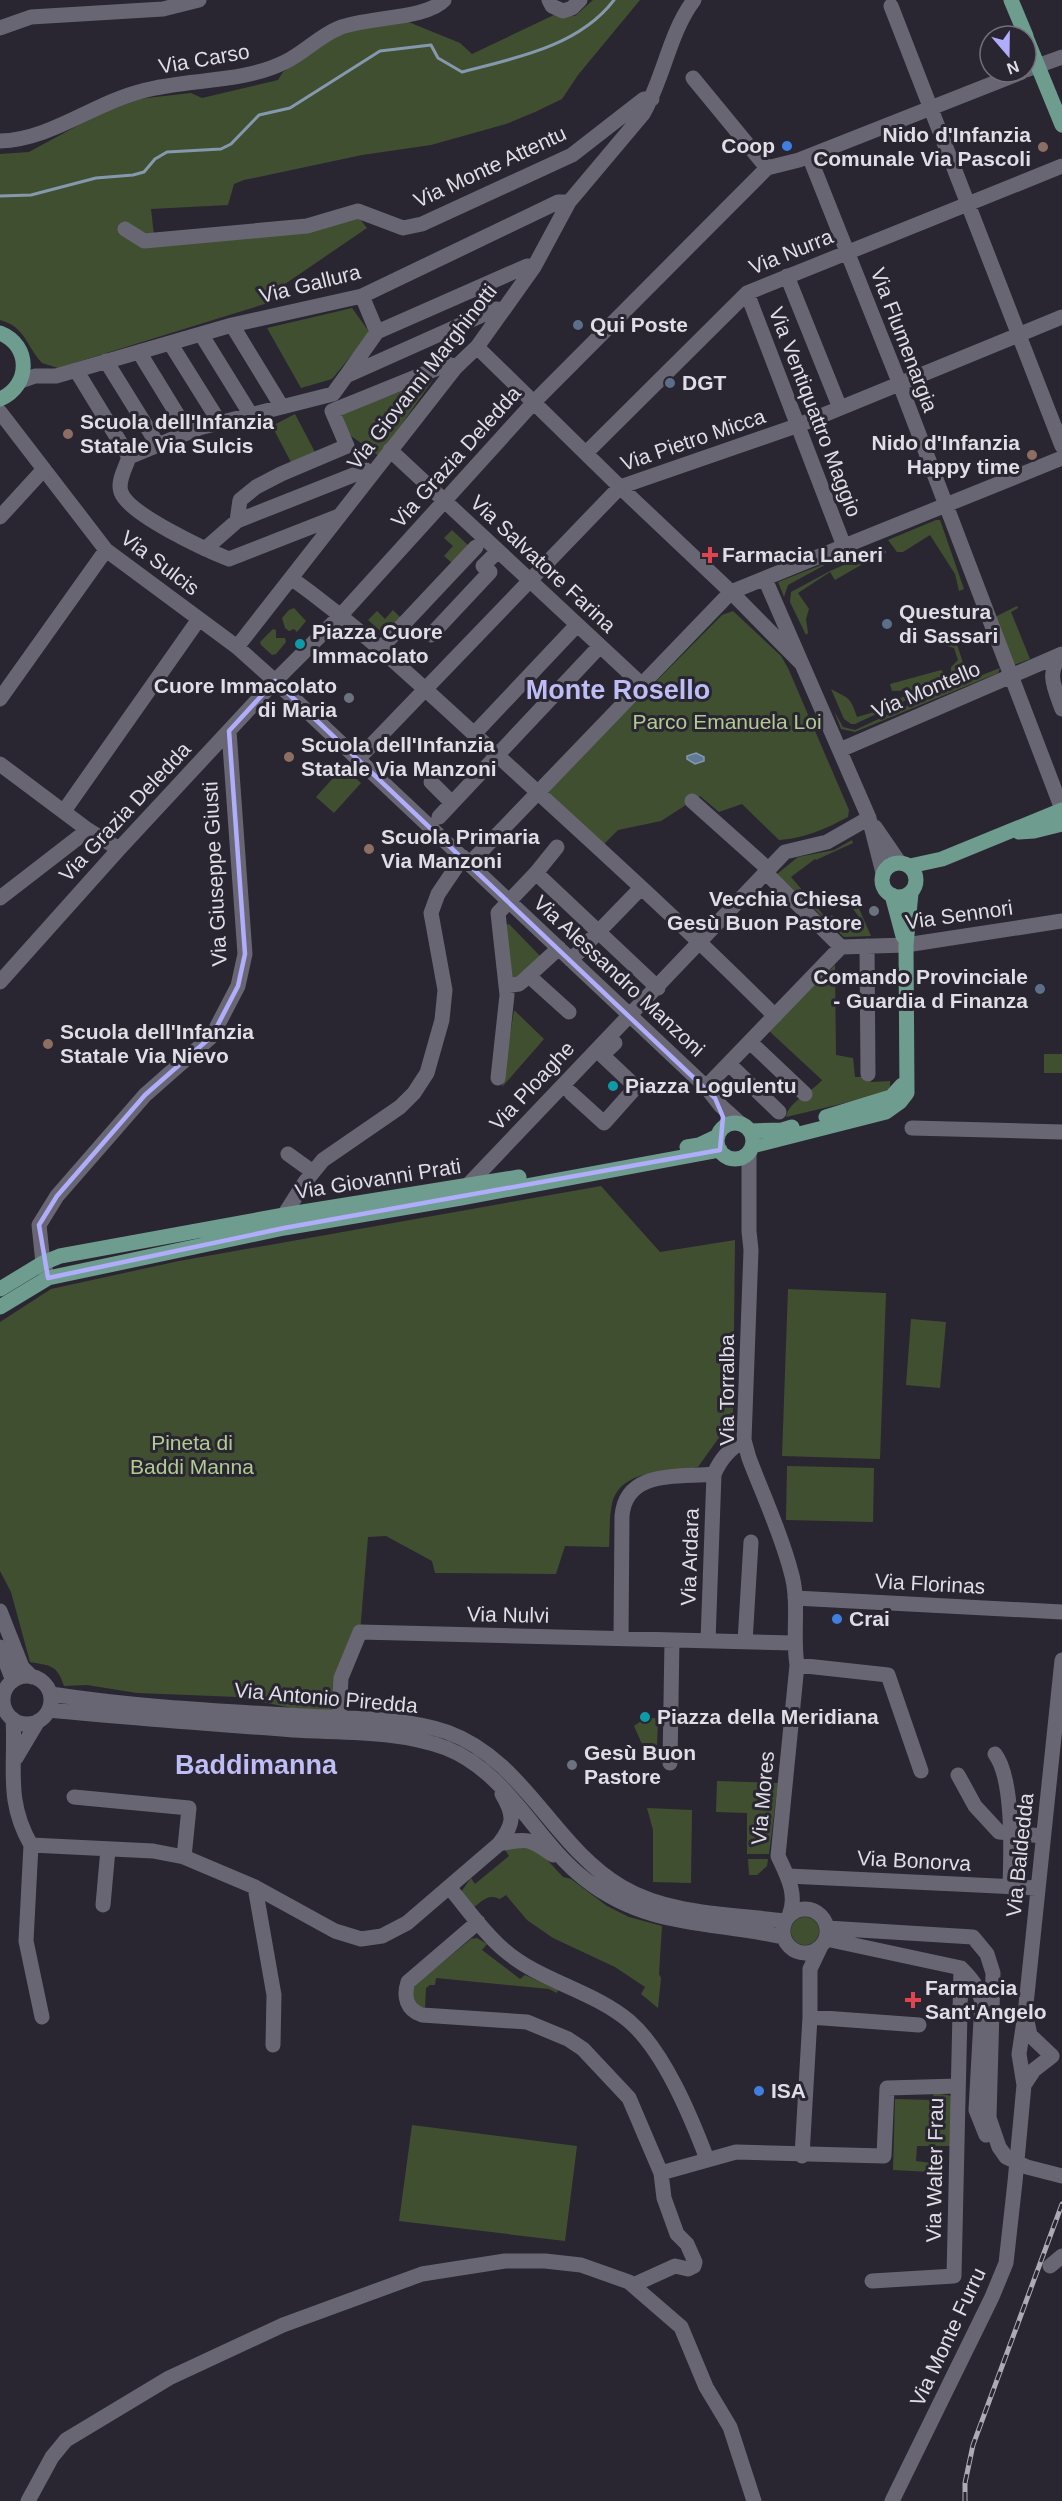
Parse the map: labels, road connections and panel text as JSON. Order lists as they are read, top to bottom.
{
  "streets": {
    "main road": ["Via Giovanni Prati"],
    "street": [
      "Via Carso",
      "Via Monte Attentu",
      "Via Nurra",
      "Via Gallura",
      "Via Flumenargia",
      "Via Giovanni Marghinotti",
      "Via Ventiquattro Maggio",
      "Via Pietro Micca",
      "Via Grazia Deledda",
      "Via Sulcis",
      "Via Salvatore Farina",
      "Via Montello",
      "Via Giuseppe Giusti",
      "Via Sennori",
      "Via Alessandro Manzoni",
      "Via Ploaghe",
      "Via Torralba",
      "Via Ardara",
      "Via Florinas",
      "Via Nulvi",
      "Via Antonio Piredda",
      "Via Mores",
      "Via Baldedda",
      "Via Bonorva",
      "Via Walter Frau",
      "Via Monte Furru"
    ]
  },
  "crossings": [
    ["Via Monte Attentu", "Via Giovanni Marghinotti"],
    ["Via Nurra", "Via Flumenargia"],
    ["Via Nurra", "Via Ventiquattro Maggio"],
    ["Via Gallura", "Via Giovanni Marghinotti"],
    ["Via Flumenargia", "Via Pietro Micca"],
    ["Via Flumenargia", "Via Grazia Deledda"],
    ["Via Flumenargia", "Via Montello"],
    ["Via Giovanni Marghinotti", "Via Sulcis"],
    ["Via Giovanni Marghinotti", "Via Salvatore Farina"],
    ["Via Ventiquattro Maggio", "Via Pietro Micca"],
    ["Via Pietro Micca", "Via Salvatore Farina"],
    ["Via Pietro Micca", "Via Alessandro Manzoni"],
    ["Via Grazia Deledda", "Via Sulcis"],
    ["Via Grazia Deledda", "Via Salvatore Farina"],
    ["Via Grazia Deledda", "Via Giuseppe Giusti"],
    ["Via Grazia Deledda", "Via Alessandro Manzoni"],
    ["Via Sulcis", "Via Alessandro Manzoni"],
    ["Via Giuseppe Giusti", "Via Giovanni Prati"],
    ["Via Alessandro Manzoni", "Via Ploaghe"],
    ["Via Alessandro Manzoni", "Via Torralba"],
    ["Via Ploaghe", "Via Giovanni Prati"],
    ["Via Torralba", "Via Florinas"],
    ["Via Torralba", "Via Mores"],
    ["Via Ardara", "Via Nulvi"],
    ["Via Florinas", "Via Mores"],
    ["Via Nulvi", "Via Antonio Piredda"],
    ["Via Nulvi", "Via Mores"],
    ["Via Antonio Piredda", "Via Mores"],
    ["Via Mores", "Via Bonorva"],
    ["Via Baldedda", "Via Bonorva"],
    ["Via Baldedda", "Via Monte Furru"]
  ],
  "districts": ["Monte Rosello", "Baddimanna"],
  "parks": ["Parco Emanuela Loi", "Pineta di Baddi Manna"],
  "places": {
    "other": [
      "Coop",
      "Nido d'Infanzia Comunale Via Pascoli",
      "Qui Poste",
      "DGT",
      "Scuola dell'Infanzia Statale Via Sulcis",
      "Nido d'Infanzia Happy time",
      "Questura di Sassari",
      "Piazza Cuore Immacolato",
      "Cuore Immacolato di Maria",
      "Scuola dell'Infanzia Statale Via Manzoni",
      "Scuola Primaria Via Manzoni",
      "Vecchia Chiesa Gesù Buon Pastore",
      "Comando Provinciale - Guardia d Finanza",
      "Scuola dell'Infanzia Statale Via Nievo",
      "Piazza Logulentu",
      "Crai",
      "Piazza della Meridiana",
      "Gesù Buon Pastore",
      "ISA"
    ],
    "health": ["Farmacia Laneri", "Farmacia Sant'Angelo"]
  },
  "north": "bottom"
}
